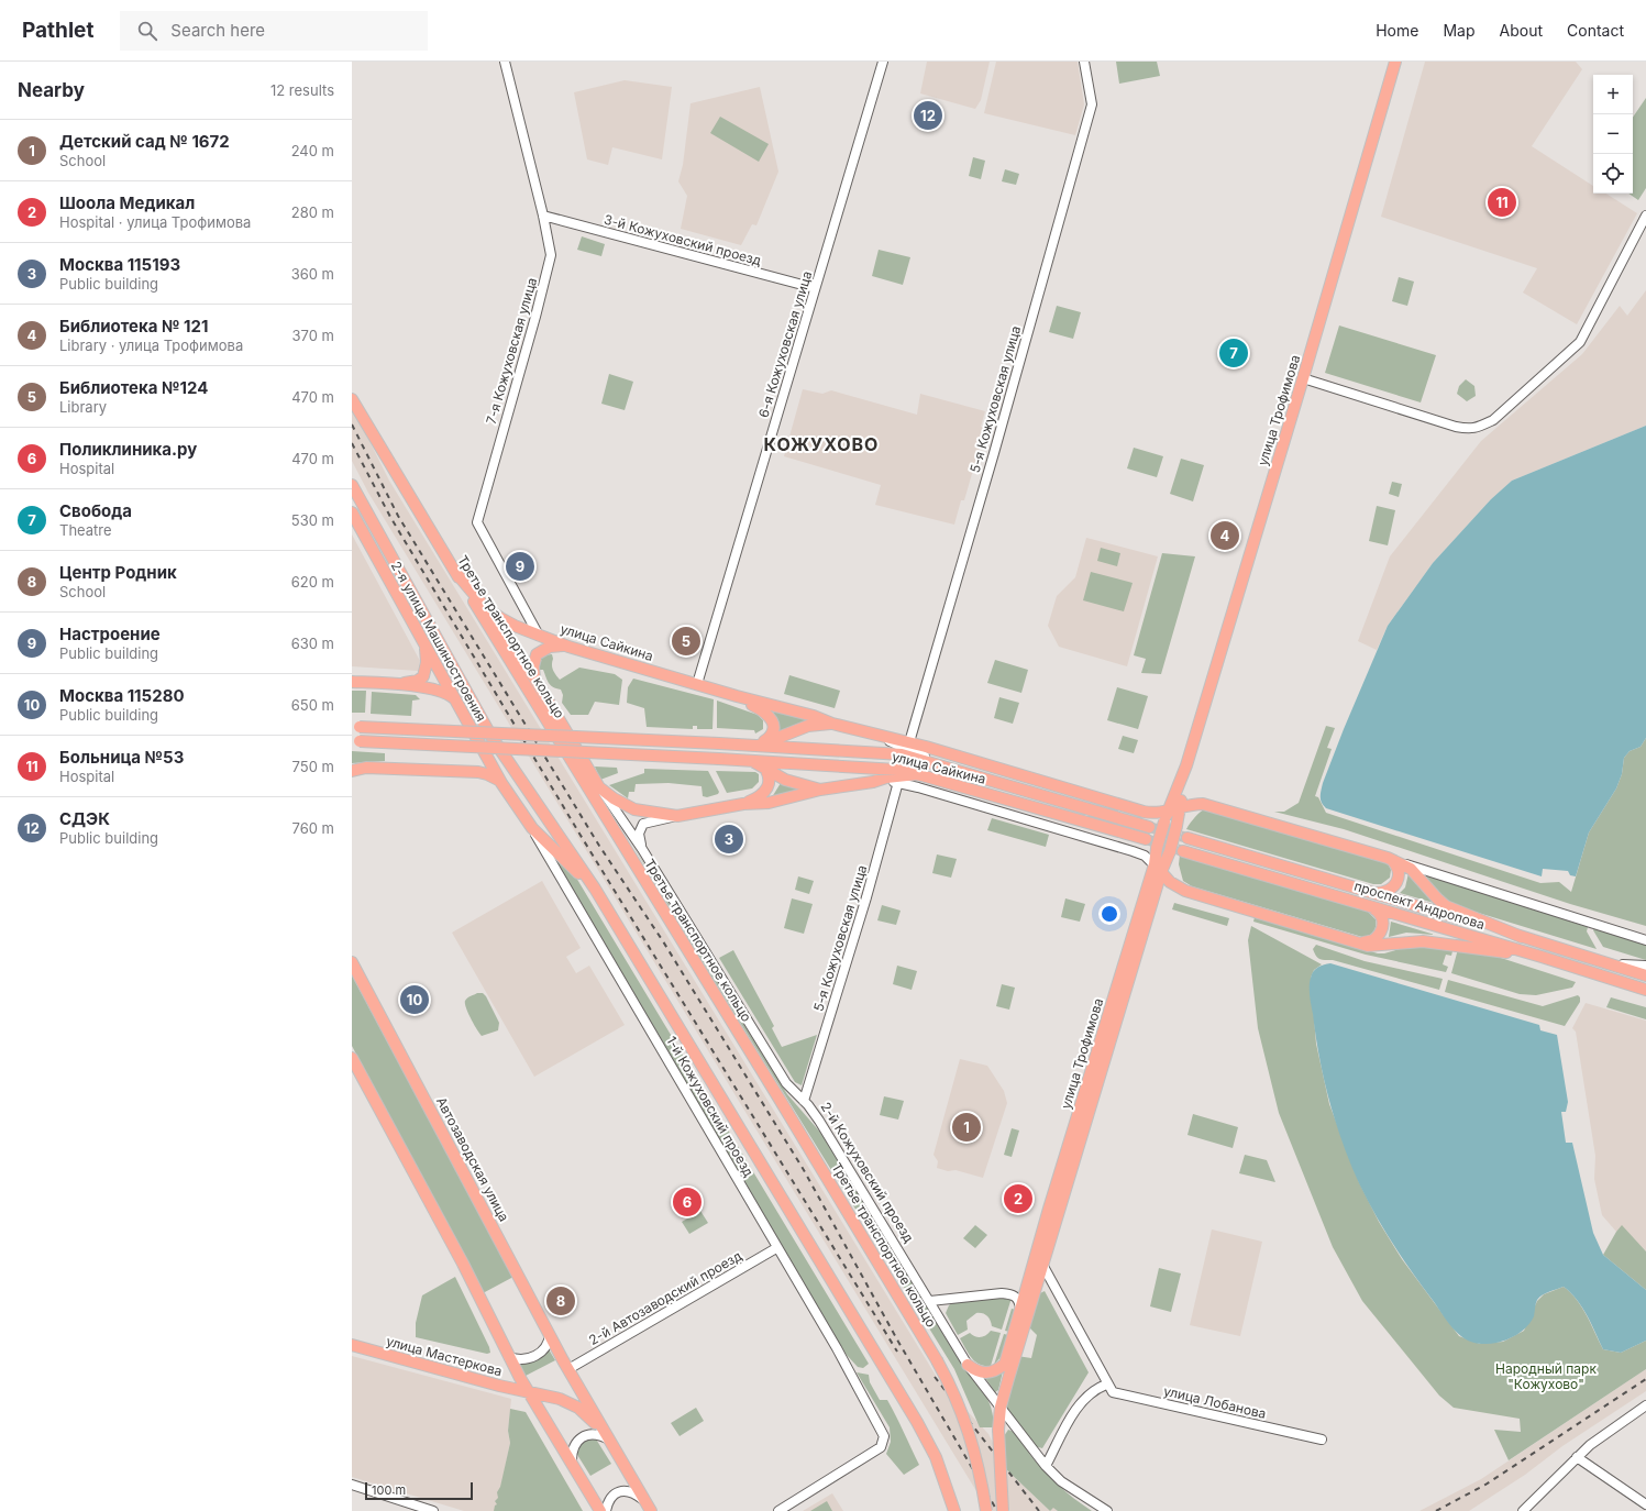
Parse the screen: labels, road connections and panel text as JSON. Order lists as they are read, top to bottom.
{
  "streets": {
    "main road": [
      "улица Трофимова",
      "Третье транспортное кольцо",
      "2-я улица Машиностроения",
      "улица Сайкина",
      "проспект Андропова",
      "1-й Кожуховский проезд",
      "Автозаводская улица",
      "2-й Кожуховский проезд",
      "улица Мастеркова"
    ],
    "street": [
      "3-й Кожуховский проезд",
      "6-я Кожуховская улица",
      "7-я Кожуховская улица",
      "5-я Кожуховская улица",
      "2-й Автозаводский проезд",
      "улица Лобанова"
    ]
  },
  "crossings": [
    ["3-й Кожуховский проезд", "6-я Кожуховская улица"],
    ["3-й Кожуховский проезд", "7-я Кожуховская улица"],
    ["6-я Кожуховская улица", "улица Сайкина"],
    ["7-я Кожуховская улица", "улица Сайкина"],
    ["5-я Кожуховская улица", "2-й Кожуховский проезд"],
    ["улица Трофимова", "2-й Кожуховский проезд"],
    ["2-я улица Машиностроения", "1-й Кожуховский проезд"],
    ["улица Сайкина", "2-й Кожуховский проезд"],
    ["1-й Кожуховский проезд", "2-й Автозаводский проезд"],
    ["Автозаводская улица", "2-й Автозаводский проезд"],
    ["Автозаводская улица", "улица Мастеркова"]
  ],
  "districts": ["КОЖУХОВО"],
  "parks": ["Народный парк \"Кожухово\""],
  "scale_bar": "100 m",
  "page": {
    "header": "Pathlet",
    "search": "Search here",
    "nav": [
      "Home",
      "Map",
      "About",
      "Contact"
    ],
    "heading": ["Nearby", "12 results"],
    "map_buttons": ["+", "−"],
    "pins": [
      "12",
      "11",
      "7",
      "4",
      "9",
      "5",
      "3",
      "10",
      "1",
      "2",
      "6",
      "8"
    ],
    "list": [
      {
        "mark": "1",
        "name": "Детский сад № 1672",
        "note": "School",
        "value": "240 m"
      },
      {
        "mark": "2",
        "name": "Шоола Медикал",
        "note": "Hospital · улица Трофимова",
        "value": "280 m"
      },
      {
        "mark": "3",
        "name": "Москва 115193",
        "note": "Public building",
        "value": "360 m"
      },
      {
        "mark": "4",
        "name": "Библиотека № 121",
        "note": "Library · улица Трофимова",
        "value": "370 m"
      },
      {
        "mark": "5",
        "name": "Библиотека №124",
        "note": "Library",
        "value": "470 m"
      },
      {
        "mark": "6",
        "name": "Поликлиника.ру",
        "note": "Hospital",
        "value": "470 m"
      },
      {
        "mark": "7",
        "name": "Свобода",
        "note": "Theatre",
        "value": "530 m"
      },
      {
        "mark": "8",
        "name": "Центр Родник",
        "note": "School",
        "value": "620 m"
      },
      {
        "mark": "9",
        "name": "Настроение",
        "note": "Public building",
        "value": "630 m"
      },
      {
        "mark": "10",
        "name": "Москва 115280",
        "note": "Public building",
        "value": "650 m"
      },
      {
        "mark": "11",
        "name": "Больница №53",
        "note": "Hospital",
        "value": "750 m"
      },
      {
        "mark": "12",
        "name": "СДЭК",
        "note": "Public building",
        "value": "760 m"
      }
    ],
    "scale": "100 m"
  }
}
